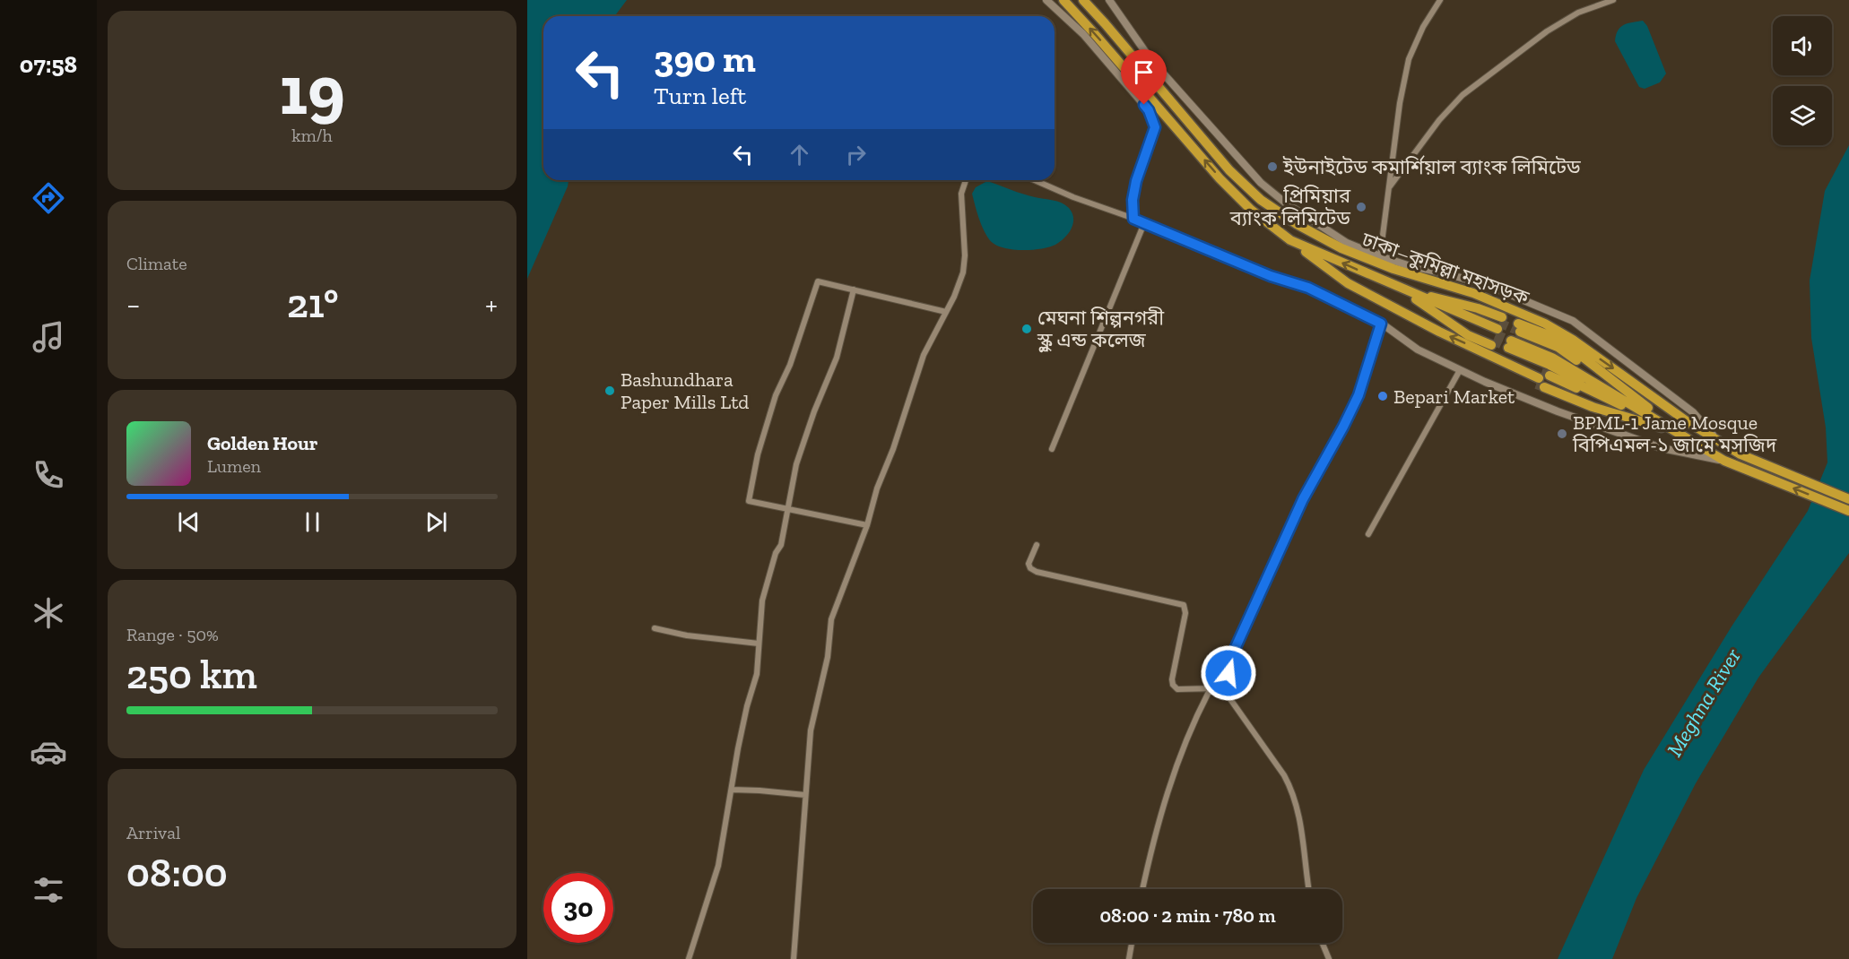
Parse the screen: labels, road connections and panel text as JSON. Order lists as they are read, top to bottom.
{
  "streets": {
    "highway": ["ঢাকা–কুমিল্লা মহাসড়ক"]
  },
  "water": ["Meghna River"],
  "places": [
    "ইউনাইটেড কমার্শিয়াল ব্যাংক লিমিটেড",
    "প্রিমিয়ার ব্যাংক লিমিটেড",
    "মেঘনা শিল্পনগরী স্কুল এন্ড কলেজ",
    "Bashundhara Paper Mills Ltd",
    "Bepari Market",
    "BPML-1 Jame Mosque বিপিএমল-১ জামে মসজিদ"
  ],
  "page": {
    "tabs": "07:58",
    "tile": [
      ["19", "km/h"],
      "Climate",
      ["Range · 50%", "250 km"],
      ["Arrival", "08:00"]
    ],
    "turn": ["390 m", "Turn left"],
    "heat": ["−", "21°", "+"],
    "song": ["Golden Hour", "Lumen"],
    "limit": "30",
    "trip": "08:00 · 2 min · 780 m"
  }
}
